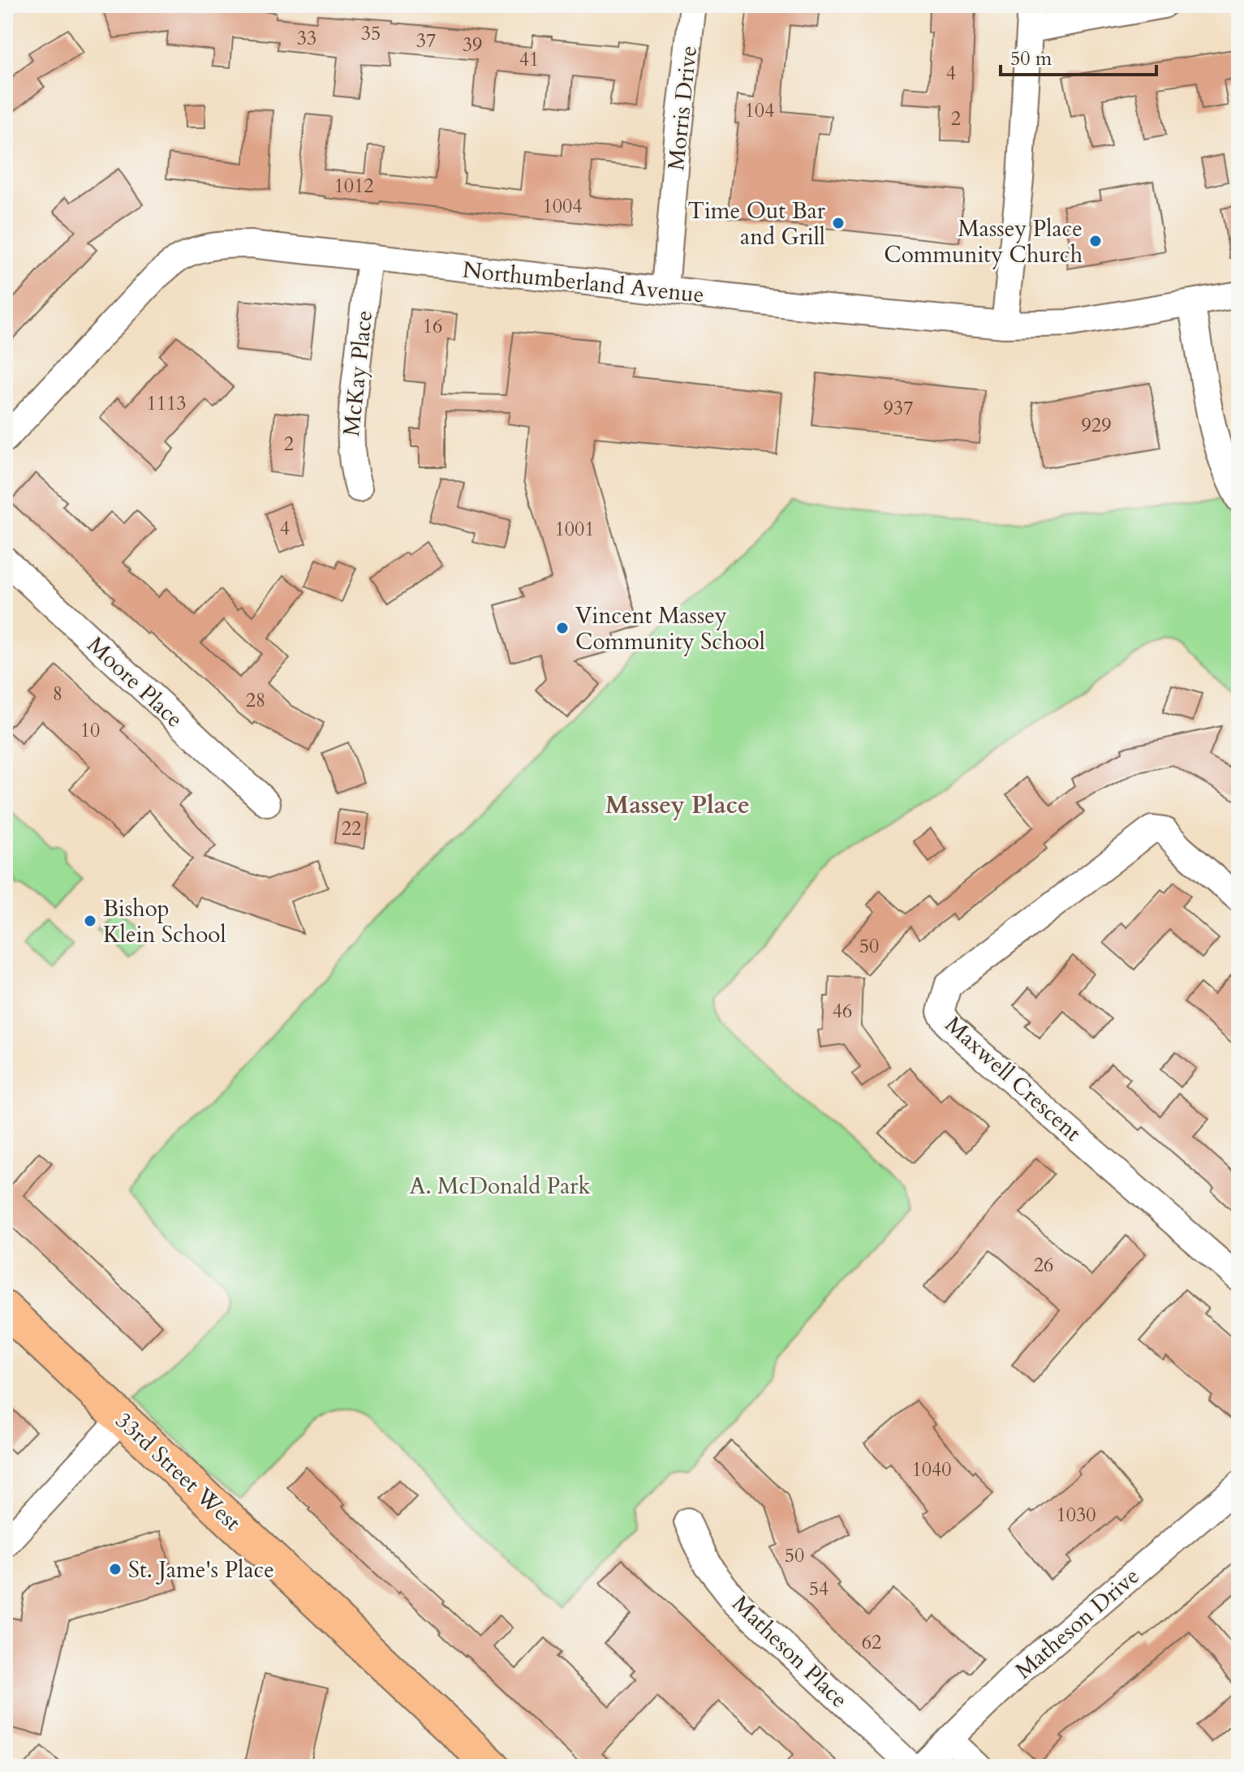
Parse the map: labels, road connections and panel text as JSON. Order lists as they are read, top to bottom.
{
  "streets": {
    "main road": ["33rd Street West"],
    "street": [
      "Morris Drive",
      "Northumberland Avenue",
      "McKay Place",
      "Moore Place",
      "Maxwell Crescent",
      "Matheson Drive",
      "Matheson Place"
    ]
  },
  "crossings": [
    ["Morris Drive", "Northumberland Avenue"],
    ["Northumberland Avenue", "McKay Place"]
  ],
  "districts": ["Massey Place"],
  "parks": ["A. McDonald Park"],
  "places": [
    "Time Out Bar and Grill",
    "Massey Place Community Church",
    "Vincent Massey Community School",
    "Bishop Klein School",
    "St. Jame's Place"
  ],
  "house_numbers": [
    "35",
    "33",
    "37",
    "39",
    "41",
    "4",
    "104",
    "2",
    "1012",
    "1004",
    "16",
    "1113",
    "937",
    "929",
    "2",
    "4",
    "1001",
    "8",
    "28",
    "10",
    "22",
    "50",
    "46",
    "26",
    "1040",
    "1030",
    "50",
    "54",
    "62"
  ],
  "scale_bar": "50 m"
}
